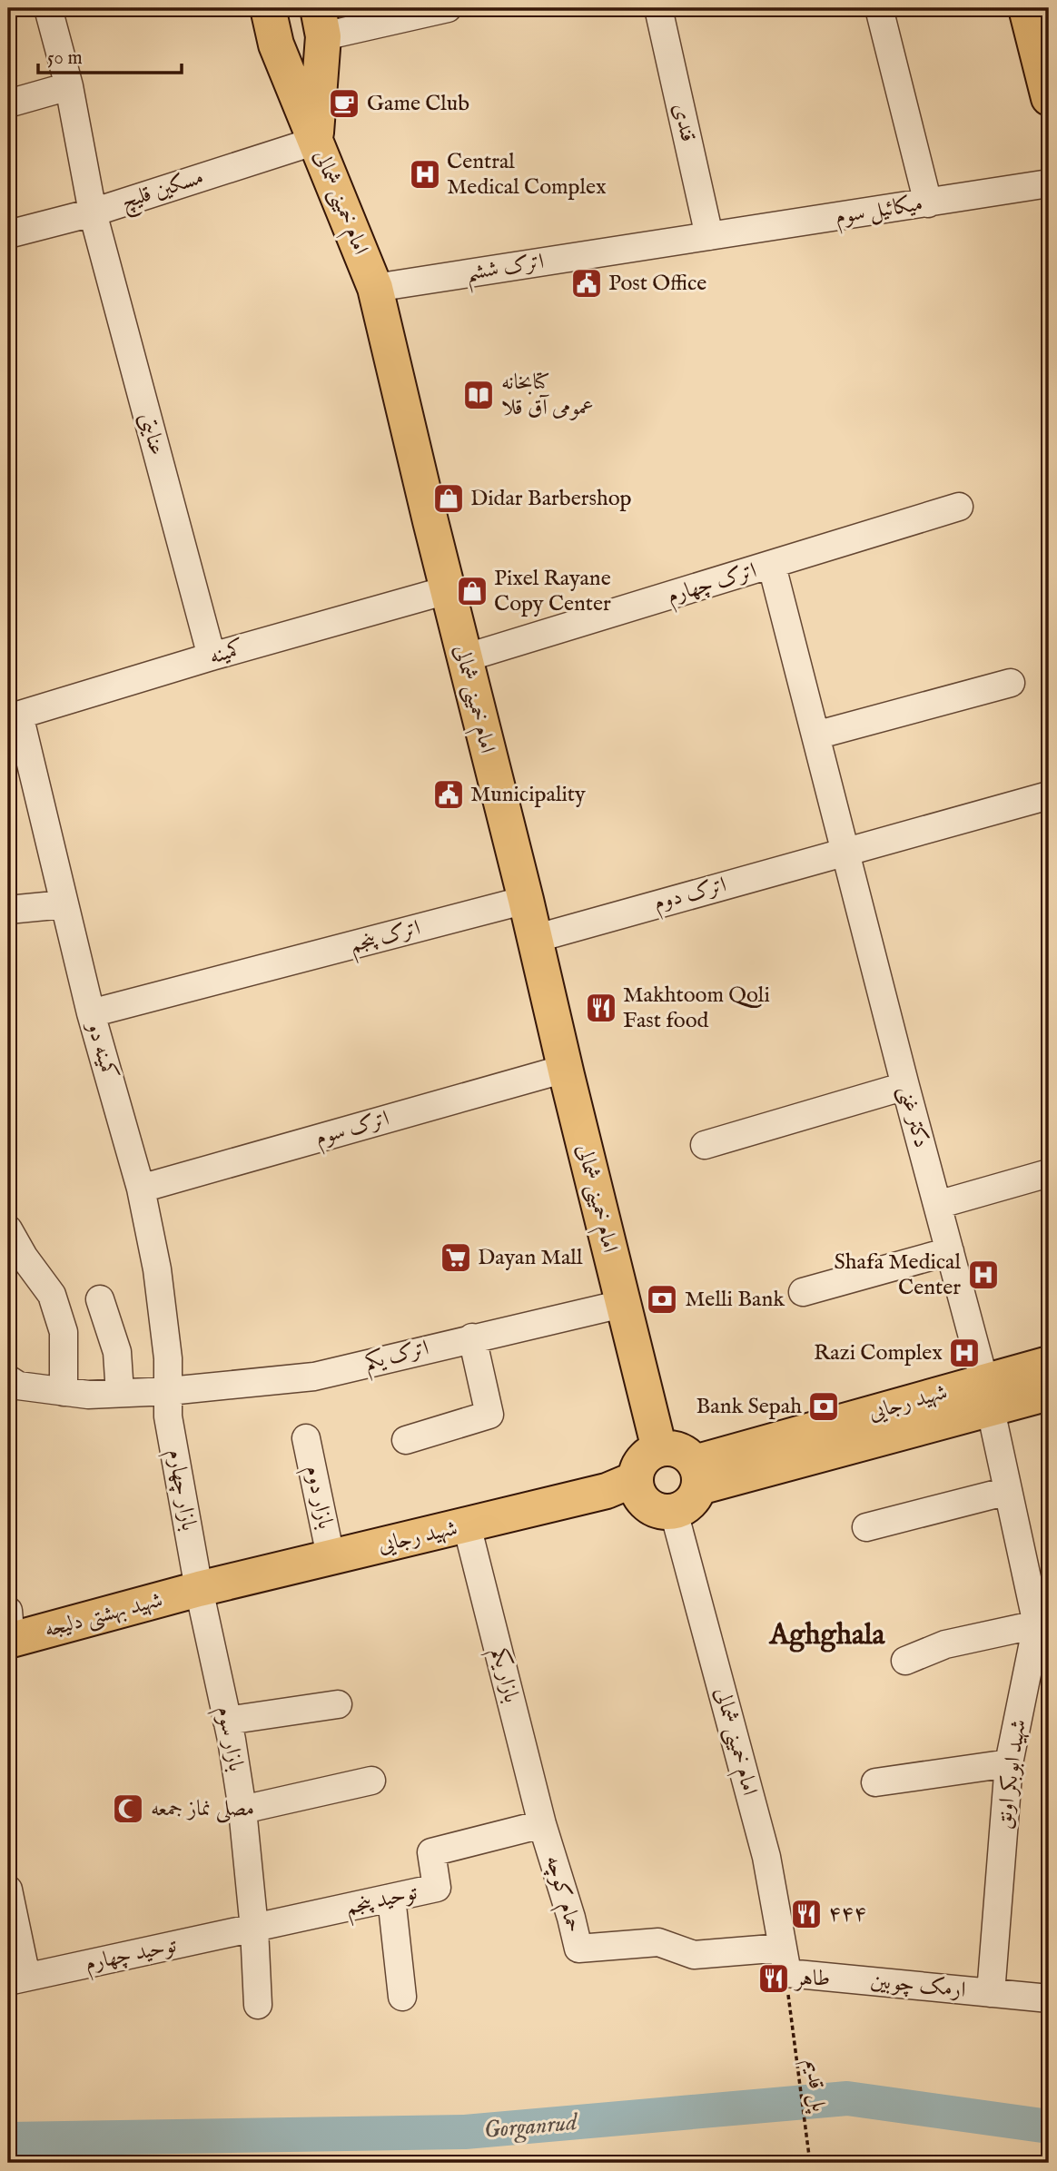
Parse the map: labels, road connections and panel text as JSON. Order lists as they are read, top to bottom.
{
  "streets": {
    "main road": ["امام خمینی شمالی", "شهید رجایی", "شهید بهشتی دلیجه"],
    "street": [
      "قندی",
      "مسکین قلیچ",
      "میکائیل سوم",
      "اترک ششم",
      "عنایتی",
      "اترک چهارم",
      "کمینه",
      "اترک دوم",
      "اترک پنجم",
      "کمینه دو",
      "دکتر غنی",
      "اترک سوم",
      "اترک یکم",
      "بازار چهارم",
      "بازار دوم",
      "بازار یکم",
      "بازار سوم",
      "شهید ابوبکر اونق",
      "حمام کوچه",
      "توحید پنجم",
      "توحید چهارم",
      "ارمک چوبین"
    ],
    "path": ["پل قدیم"]
  },
  "crossings": [
    ["قندی", "میکائیل سوم"],
    ["قندی", "اترک ششم"],
    ["مسکین قلیچ", "امام خمینی شمالی"],
    ["مسکین قلیچ", "عنایتی"],
    ["امام خمینی شمالی", "اترک ششم"],
    ["امام خمینی شمالی", "اترک چهارم"],
    ["امام خمینی شمالی", "کمینه"],
    ["امام خمینی شمالی", "اترک دوم"],
    ["امام خمینی شمالی", "اترک پنجم"],
    ["امام خمینی شمالی", "اترک سوم"],
    ["امام خمینی شمالی", "اترک یکم"],
    ["امام خمینی شمالی", "شهید رجایی"],
    ["امام خمینی شمالی", "حمام کوچه"],
    ["امام خمینی شمالی", "ارمک چوبین"],
    ["میکائیل سوم", "اترک ششم"],
    ["عنایتی", "کمینه"],
    ["اترک چهارم", "دکتر غنی"],
    ["کمینه", "کمینه دو"],
    ["اترک دوم", "دکتر غنی"],
    ["اترک پنجم", "کمینه دو"],
    ["کمینه دو", "اترک سوم"],
    ["کمینه دو", "اترک یکم"],
    ["کمینه دو", "بازار چهارم"],
    ["دکتر غنی", "شهید رجایی"],
    ["دکتر غنی", "شهید ابوبکر اونق"],
    ["اترک یکم", "بازار چهارم"],
    ["شهید رجایی", "بازار چهارم"],
    ["شهید رجایی", "بازار دوم"],
    ["شهید رجایی", "شهید بهشتی دلیجه"],
    ["شهید رجایی", "بازار یکم"],
    ["شهید رجایی", "بازار سوم"],
    ["شهید رجایی", "شهید ابوبکر اونق"],
    ["بازار چهارم", "شهید بهشتی دلیجه"],
    ["بازار چهارم", "بازار سوم"],
    ["شهید بهشتی دلیجه", "بازار سوم"],
    ["بازار یکم", "حمام کوچه"],
    ["بازار یکم", "توحید پنجم"],
    ["بازار سوم", "توحید پنجم"],
    ["بازار سوم", "توحید چهارم"],
    ["شهید ابوبکر اونق", "ارمک چوبین"],
    ["حمام کوچه", "توحید پنجم"],
    ["حمام کوچه", "ارمک چوبین"],
    ["توحید پنجم", "توحید چهارم"]
  ],
  "districts": ["Aghghala"],
  "water": ["Gorganrud"],
  "places": {
    "cafe": ["Game Club"],
    "hospital": ["Central Medical Complex", "Shafa Medical Center", "Razi Complex"],
    "public building": ["Post Office", "Municipality"],
    "library": ["کتابخانه عمومی آق قلا"],
    "shop": ["Didar Barbershop", "Pixel Rayane Copy Center"],
    "restaurant": ["Makhtoom Qoli Fast food", "۴۴۴", "طاهر"],
    "supermarket": ["Dayan Mall"],
    "bank": ["Melli Bank", "Bank Sepah"],
    "mosque": ["مصلی نماز جمعه"]
  },
  "scale_bar": "50 m"
}
